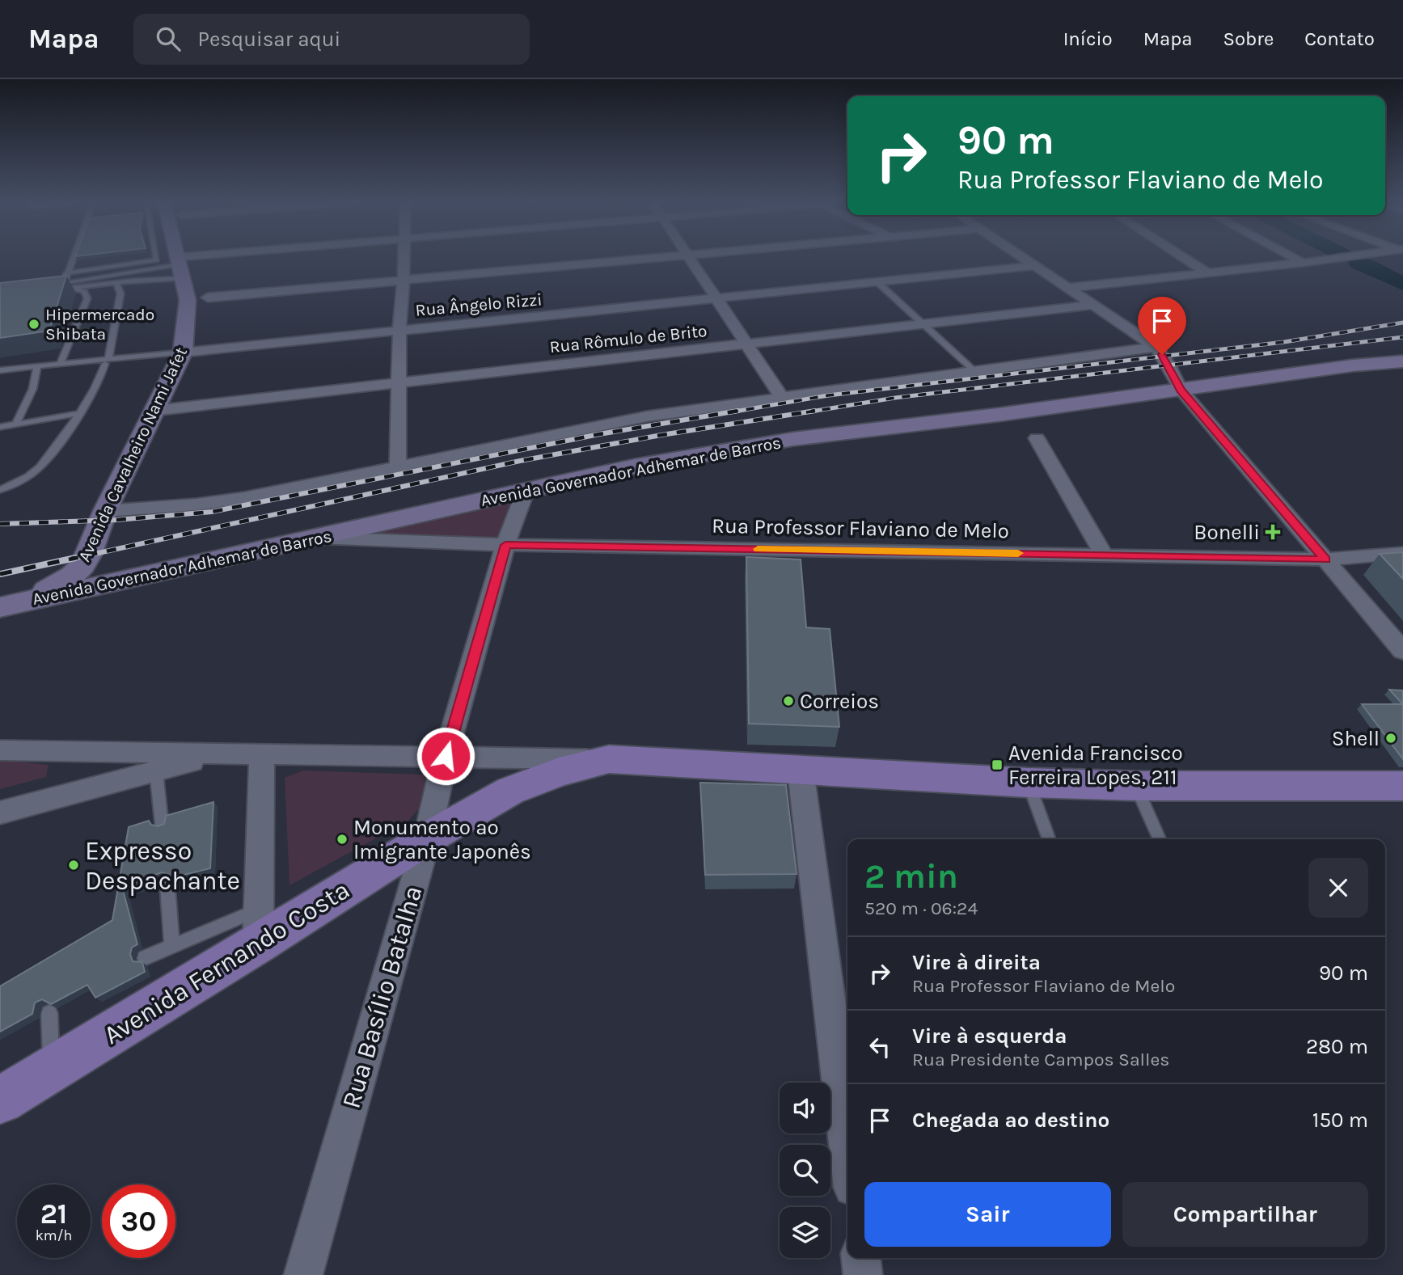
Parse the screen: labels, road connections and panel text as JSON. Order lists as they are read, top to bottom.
{
  "streets": {
    "main road": ["Avenida Cavalheiro Nami Jafet", "Avenida Governador Adhemar de Barros", "Avenida Fernando Costa"],
    "street": [
      "Rua Ângelo Rizzi",
      "Rua Rômulo de Brito",
      "Rua Professor Flaviano de Melo",
      "Rua Basílio Batalha"
    ]
  },
  "crossings": [
    ["Rua Ângelo Rizzi", "Avenida Cavalheiro Nami Jafet"],
    ["Rua Rômulo de Brito", "Avenida Cavalheiro Nami Jafet"],
    ["Avenida Cavalheiro Nami Jafet", "Avenida Governador Adhemar de Barros"],
    ["Avenida Governador Adhemar de Barros", "Rua Professor Flaviano de Melo"],
    ["Avenida Governador Adhemar de Barros", "Rua Basílio Batalha"],
    ["Rua Professor Flaviano de Melo", "Rua Basílio Batalha"],
    ["Avenida Fernando Costa", "Rua Basílio Batalha"]
  ],
  "places": {
    "other": [
      "Hipermercado Shibata",
      "Correios",
      "Shell",
      "Monumento ao Imigrante Japonês",
      "Expresso Despachante"
    ],
    "health": ["Bonelli"],
    "transit": ["Avenida Francisco Ferreira Lopes, 211"]
  },
  "page": {
    "header": "Mapa",
    "search": "Pesquisar aqui",
    "nav": [
      "Início",
      "Mapa",
      "Sobre",
      "Contato"
    ],
    "turn": ["90 m", "Rua Professor Flaviano de Melo"],
    "heading": ["2 min", "520 m · 06:24"],
    "list": [
      {
        "name": "Vire à direita",
        "note": "Rua Professor Flaviano de Melo",
        "value": "90 m"
      },
      {
        "name": "Vire à esquerda",
        "note": "Rua Presidente Campos Salles",
        "value": "280 m"
      },
      {
        "name": "Chegada ao destino",
        "value": "150 m"
      }
    ],
    "buttons": ["Sair", "Compartilhar"],
    "speed": "21 km/h",
    "limit": "30"
  }
}
